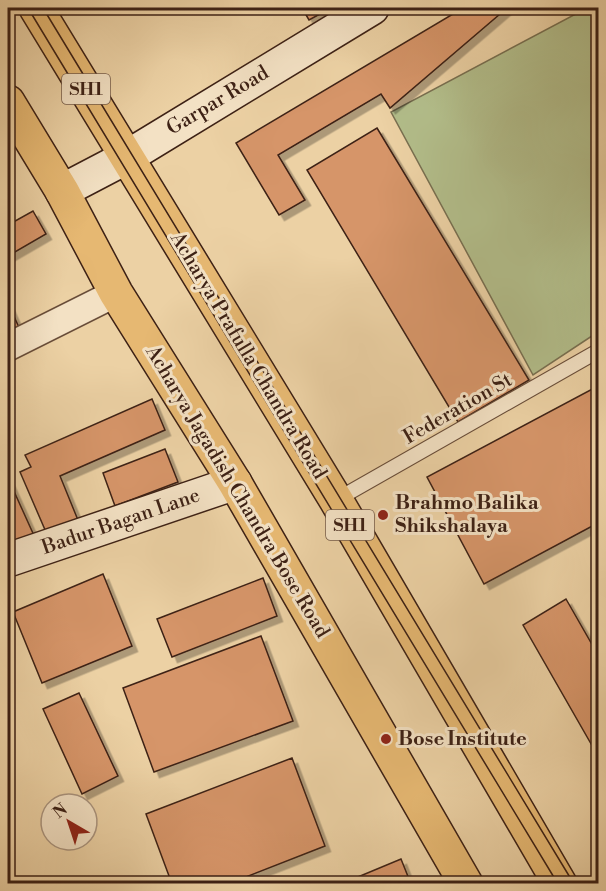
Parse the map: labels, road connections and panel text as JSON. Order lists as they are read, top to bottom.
{
  "streets": {
    "main road": ["SH1", "Acharya Prafulla Chandra Road", "Acharya Jagadish Chandra Bose Road"],
    "street": ["Garpar Road", "Badur Bagan Lane"],
    "lane": ["Federation St"]
  },
  "crossings": [
    ["SH1", "Garpar Road"],
    ["SH1", "Acharya Prafulla Chandra Road"],
    ["Garpar Road", "Acharya Prafulla Chandra Road"],
    ["Garpar Road", "Acharya Jagadish Chandra Bose Road"],
    ["Acharya Prafulla Chandra Road", "Federation St"],
    ["Acharya Jagadish Chandra Bose Road", "Badur Bagan Lane"]
  ],
  "places": ["Brahmo Balika Shikshalaya", "Bose Institute"],
  "north": "top left"
}
